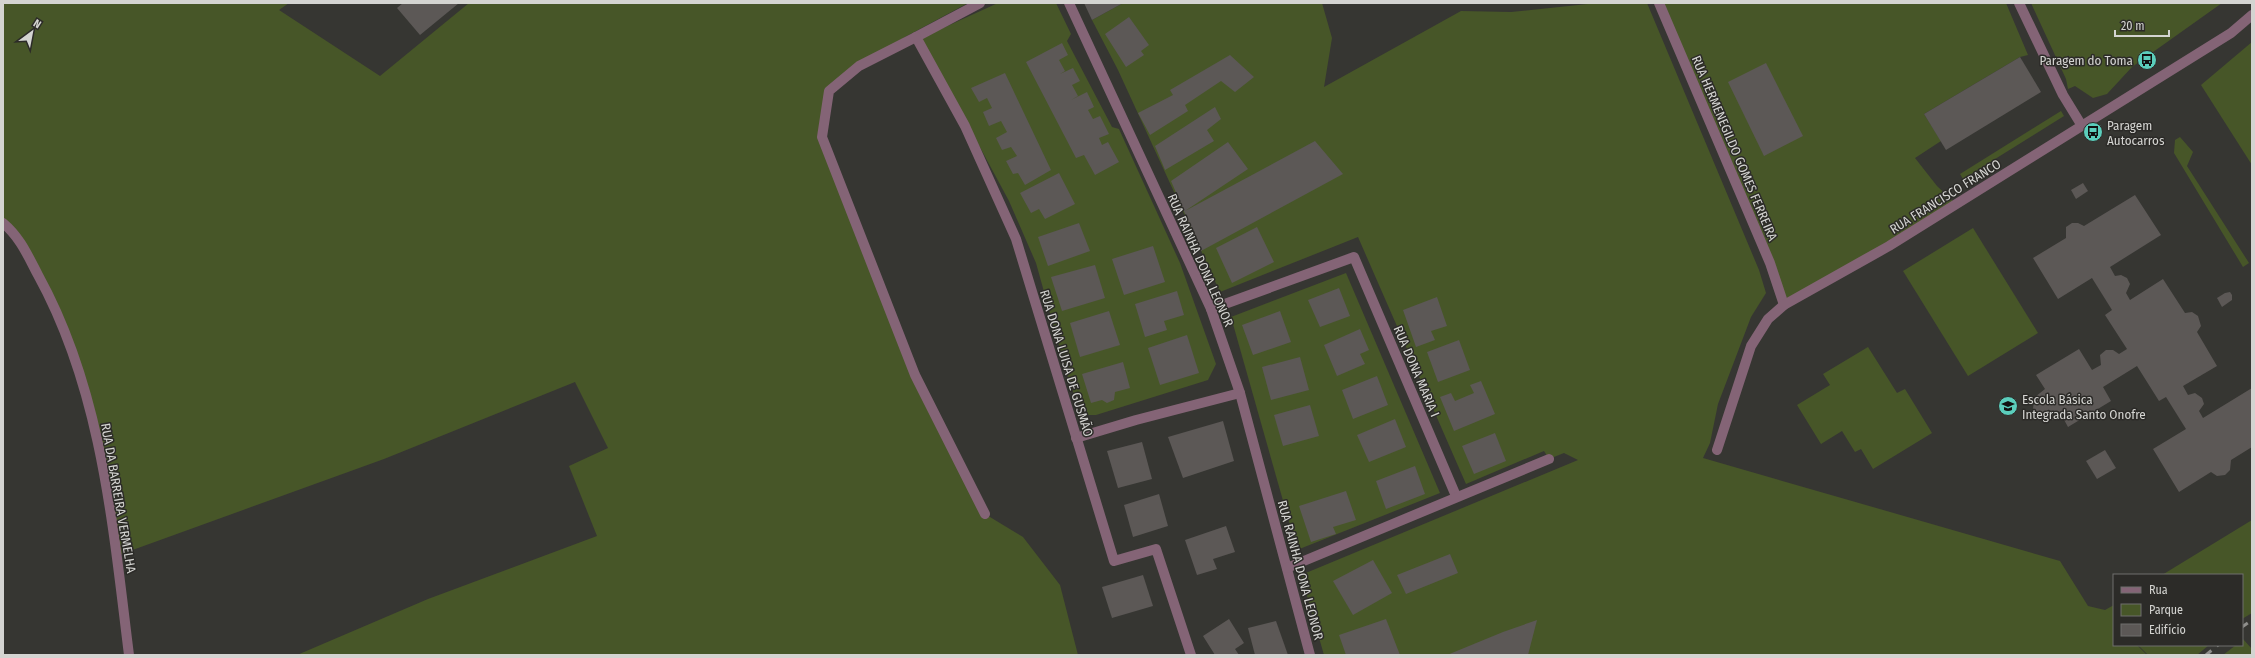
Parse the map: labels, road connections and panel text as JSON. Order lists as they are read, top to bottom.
{
  "streets": {
    "street": [
      "RUA HERMENEGILDO GOMES FERREIRA",
      "RUA FRANCISCO FRANCO",
      "RUA RAINHA DONA LEONOR",
      "RUA DONA LUISA DE GUSMÃO",
      "RUA DONA MARIA I",
      "RUA DA BARREIRA VERMELHA"
    ]
  },
  "crossings": [
    ["RUA HERMENEGILDO GOMES FERREIRA", "RUA FRANCISCO FRANCO"],
    ["RUA RAINHA DONA LEONOR", "RUA DONA MARIA I"]
  ],
  "places": {
    "bus stop": ["Paragem do Toma", "Paragem Autocarros"],
    "school or university": ["Escola Básica Integrada Santo Onofre"]
  },
  "legend": ["Rua", "Parque", "Edifício"],
  "scale_bar": "20 m",
  "north": "top right"
}
